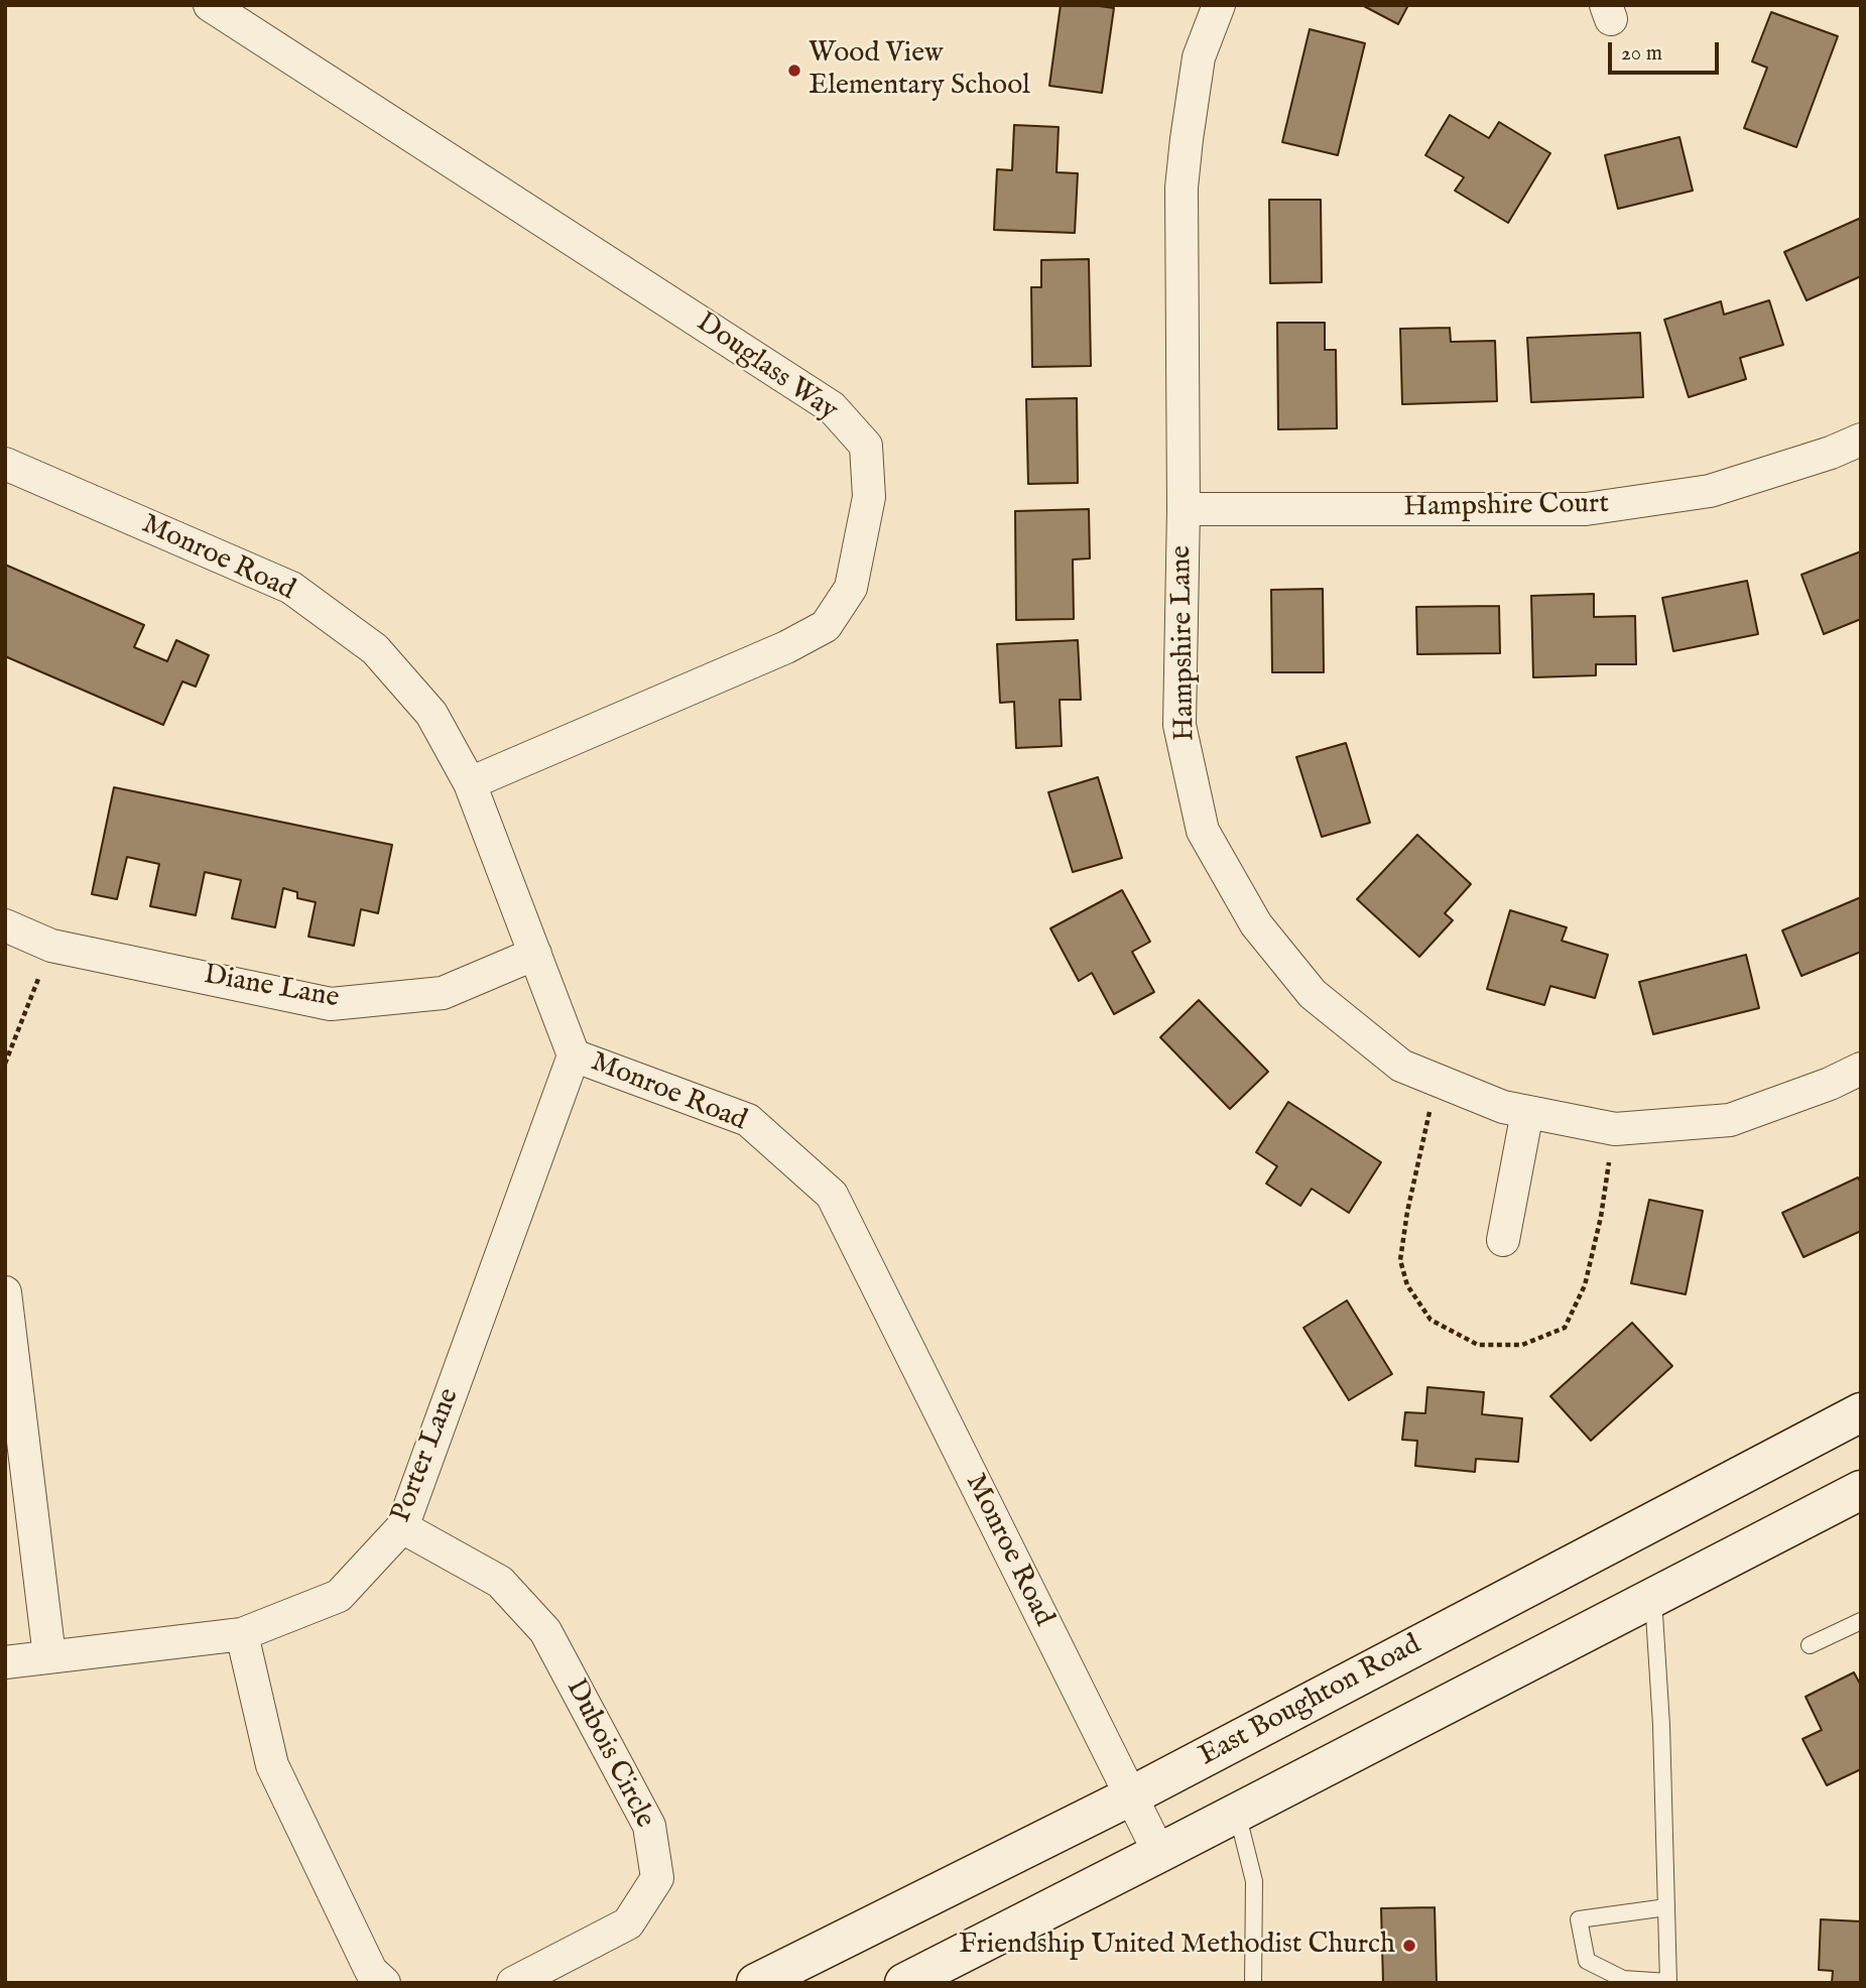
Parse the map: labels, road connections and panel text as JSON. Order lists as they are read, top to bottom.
{
  "streets": {
    "main road": ["East Boughton Road"],
    "street": [
      "Douglass Way",
      "Hampshire Court",
      "Monroe Road",
      "Hampshire Lane",
      "Diane Lane",
      "Porter Lane",
      "Dubois Circle"
    ]
  },
  "crossings": [
    ["Douglass Way", "Monroe Road"],
    ["Hampshire Court", "Hampshire Lane"],
    ["Monroe Road", "Diane Lane"],
    ["Monroe Road", "Porter Lane"],
    ["Monroe Road", "East Boughton Road"],
    ["Porter Lane", "Dubois Circle"]
  ],
  "places": ["Wood View Elementary School", "Friendship United Methodist Church"],
  "scale_bar": "20 m"
}
